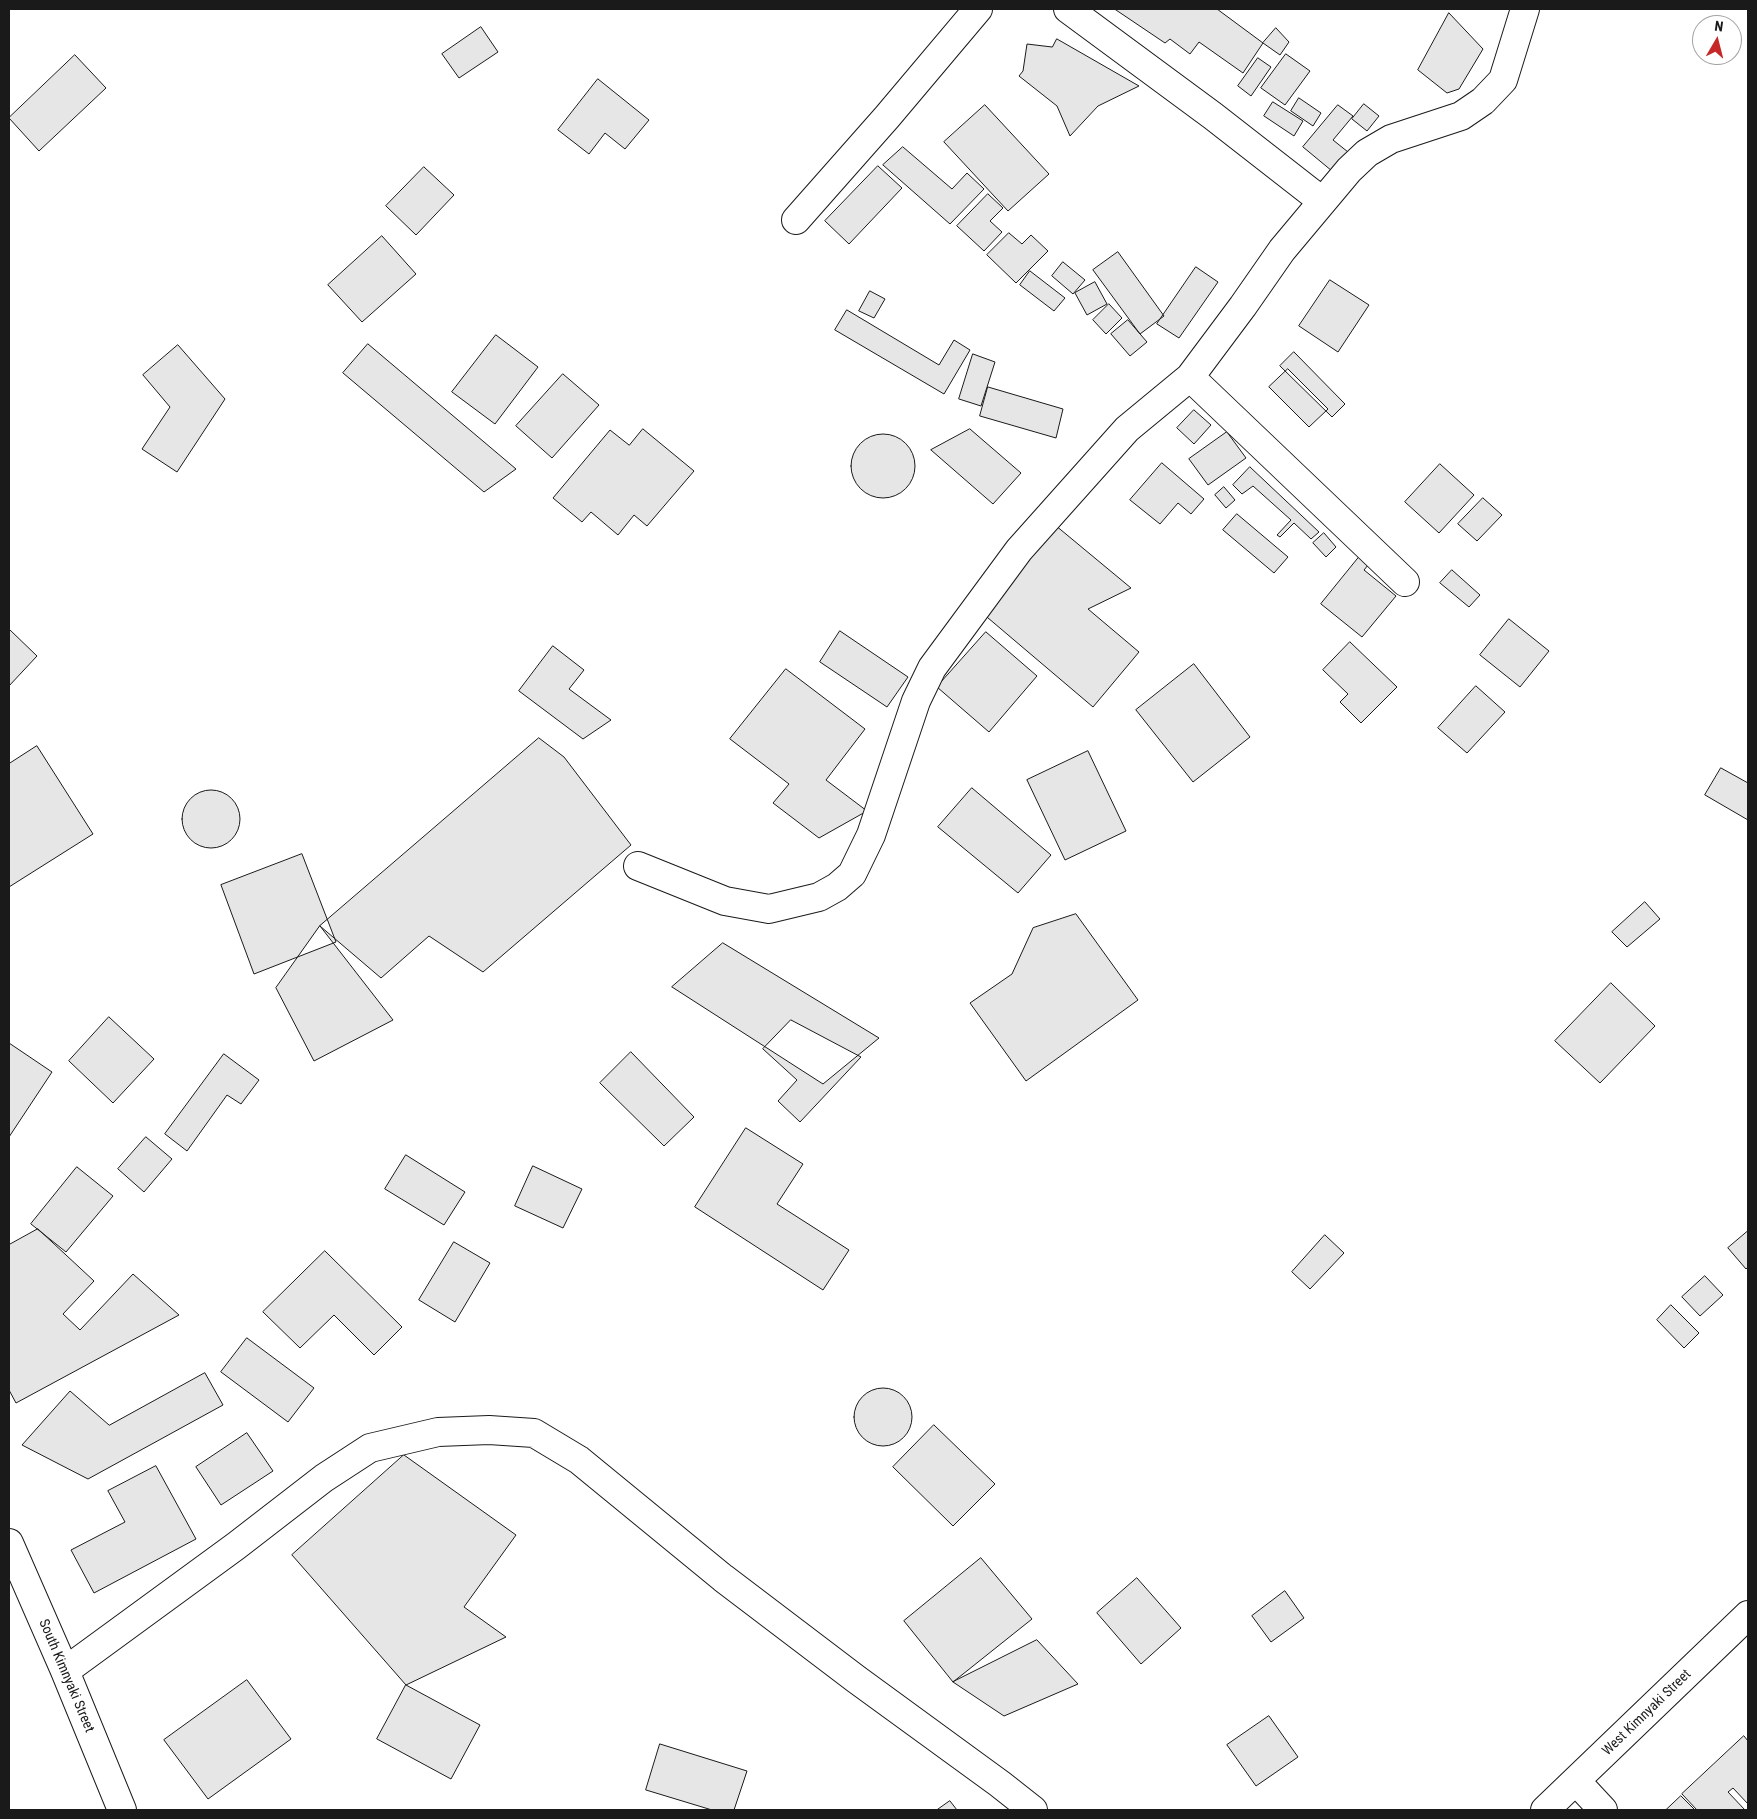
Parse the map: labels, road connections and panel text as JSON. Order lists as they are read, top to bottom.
{
  "streets": {
    "street": ["South Kimnyaki Street", "West Kimnyaki Street"]
  },
  "north": "top"
}
